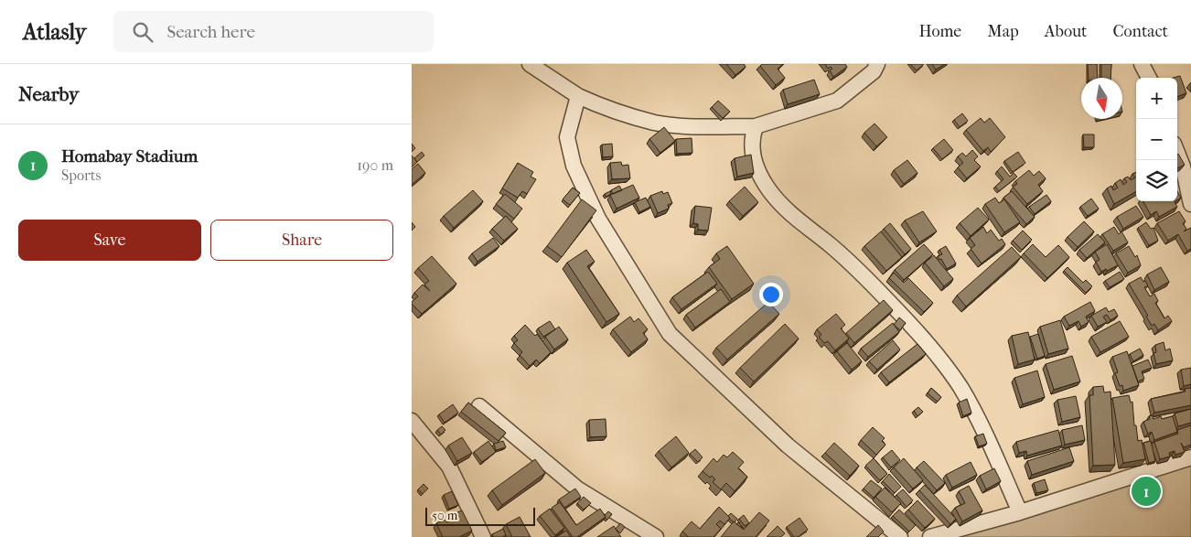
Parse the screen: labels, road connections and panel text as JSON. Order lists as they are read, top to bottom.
{
  "scale_bar": "50 m",
  "north": "bottom",
  "page": {
    "header": "Atlasly",
    "search": "Search here",
    "nav": [
      "Home",
      "Map",
      "About",
      "Contact"
    ],
    "heading": "Nearby",
    "map_buttons": ["+", "−"],
    "list": [
      {
        "mark": "1",
        "name": "Homabay Stadium",
        "note": "Sports",
        "value": "190 m"
      }
    ],
    "buttons": ["Save", "Share"],
    "pins": "1",
    "scale": "50 m"
  }
}
